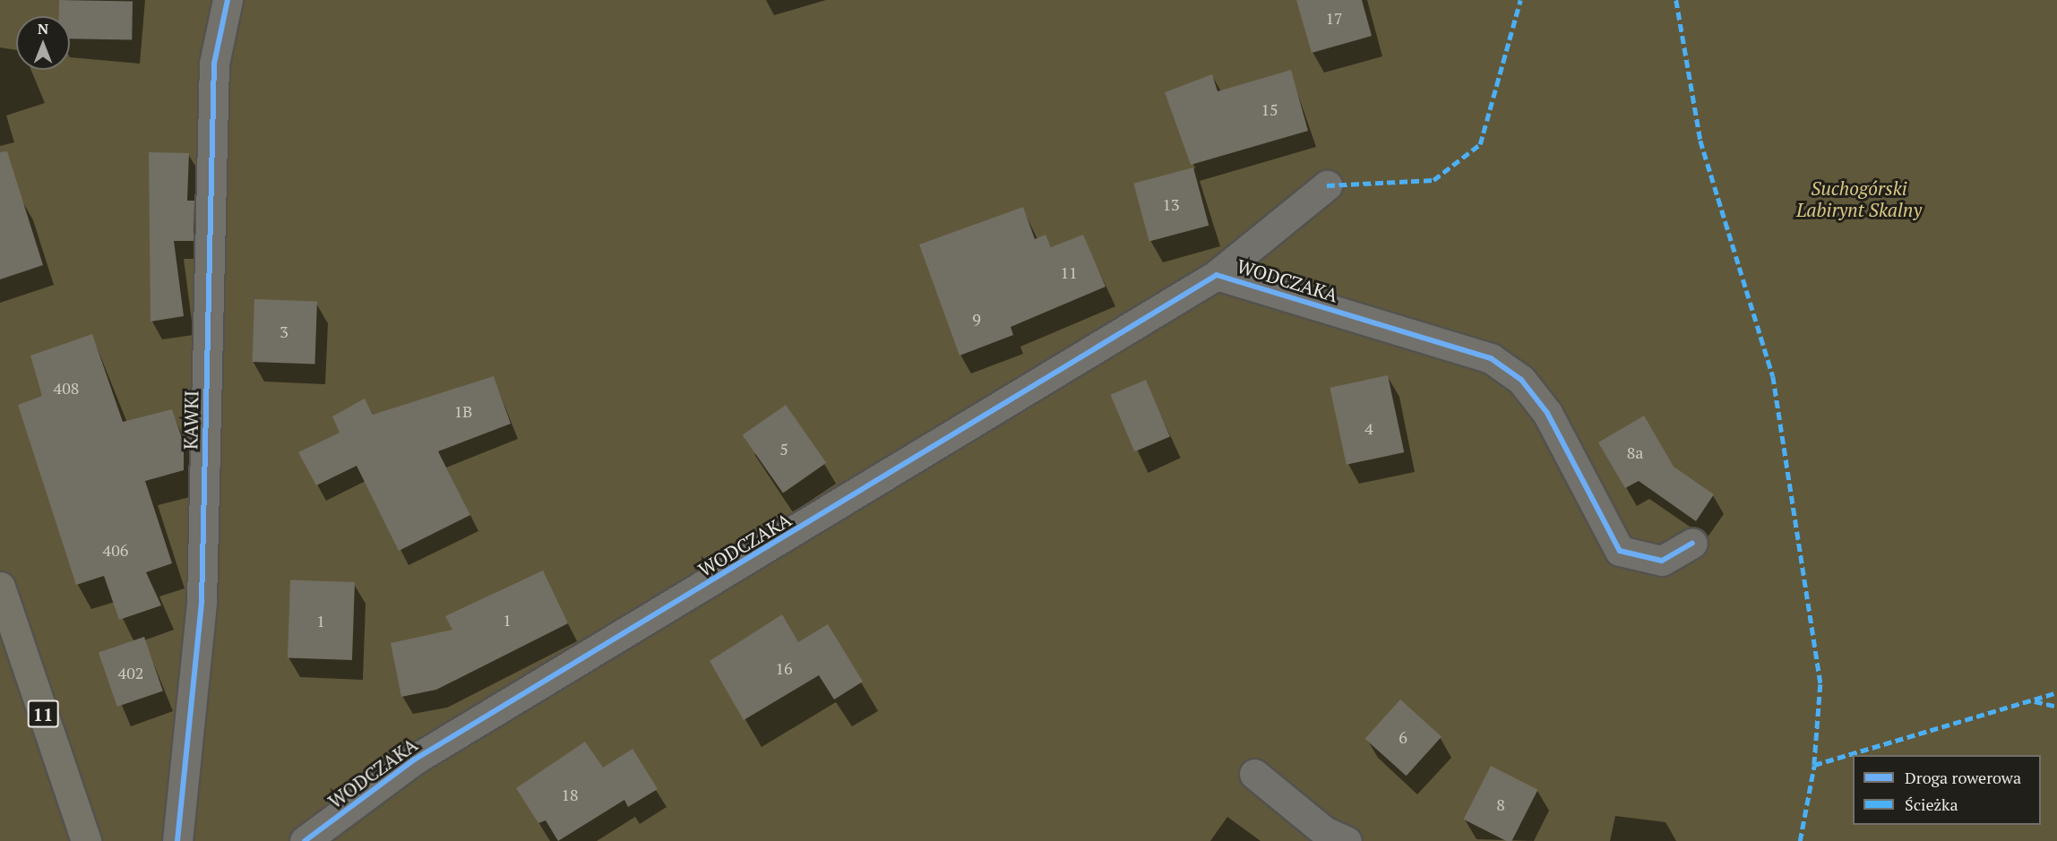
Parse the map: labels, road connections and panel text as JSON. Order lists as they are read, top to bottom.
{
  "streets": {
    "highway": ["11"],
    "street": ["WODCZAKA", "KAWKI"]
  },
  "parks": ["Suchogórski Labirynt Skalny"],
  "house_numbers": [
    "17",
    "15",
    "13",
    "11",
    "9",
    "3",
    "408",
    "1B",
    "4",
    "5",
    "8a",
    "406",
    "1",
    "1",
    "16",
    "402",
    "6",
    "18",
    "8"
  ],
  "legend": ["Droga rowerowa", "Ścieżka"],
  "north": "top"
}
